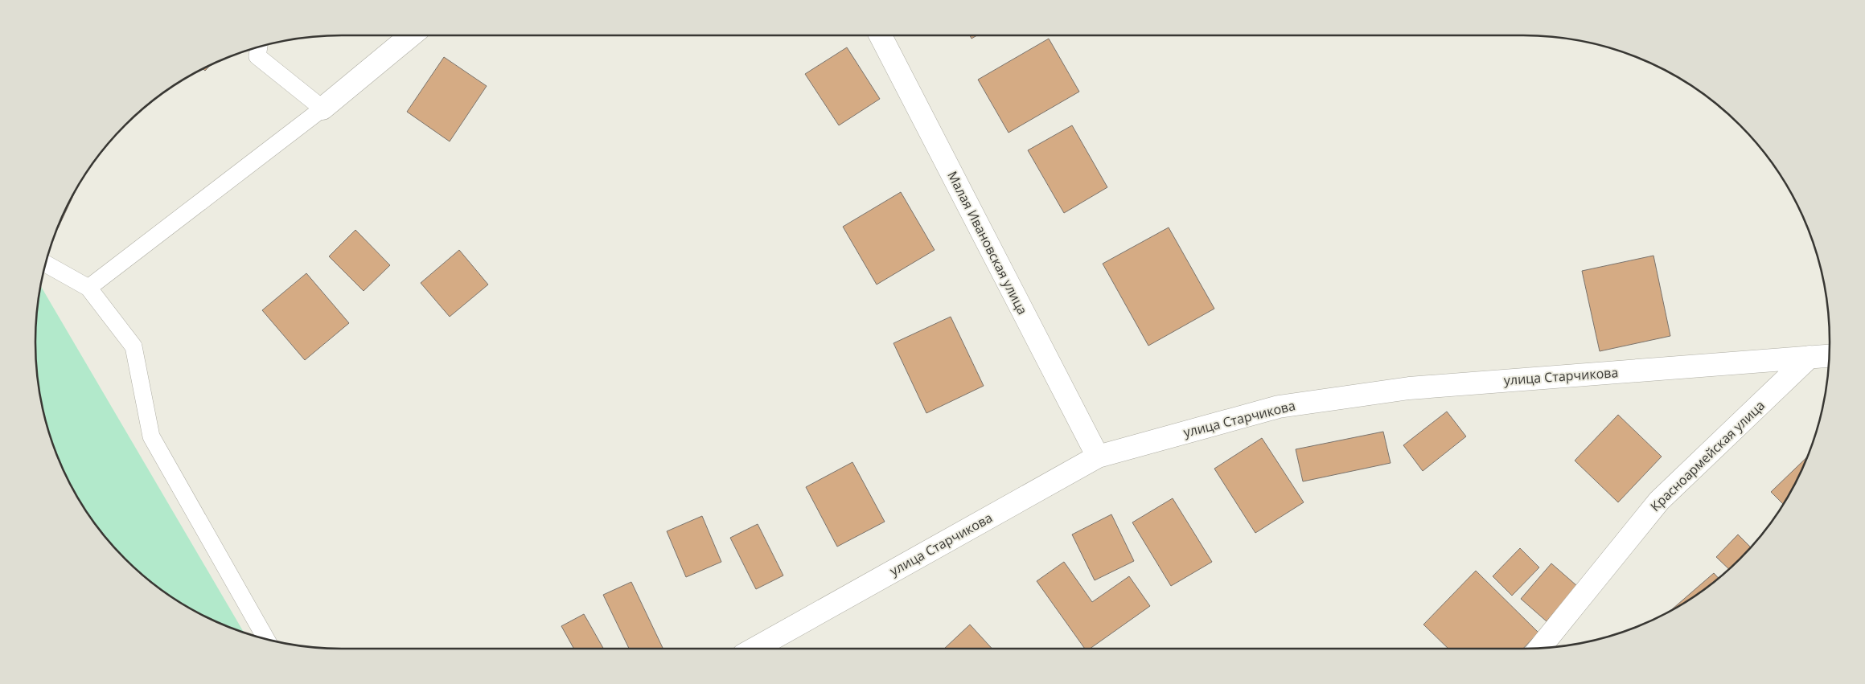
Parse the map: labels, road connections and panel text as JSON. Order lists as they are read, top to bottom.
{
  "streets": {
    "street": ["Малая Ивановская улица", "улица Старчикова", "Красноармейская улица"]
  },
  "crossings": [
    ["Малая Ивановская улица", "улица Старчикова"],
    ["улица Старчикова", "Красноармейская улица"]
  ]
}
